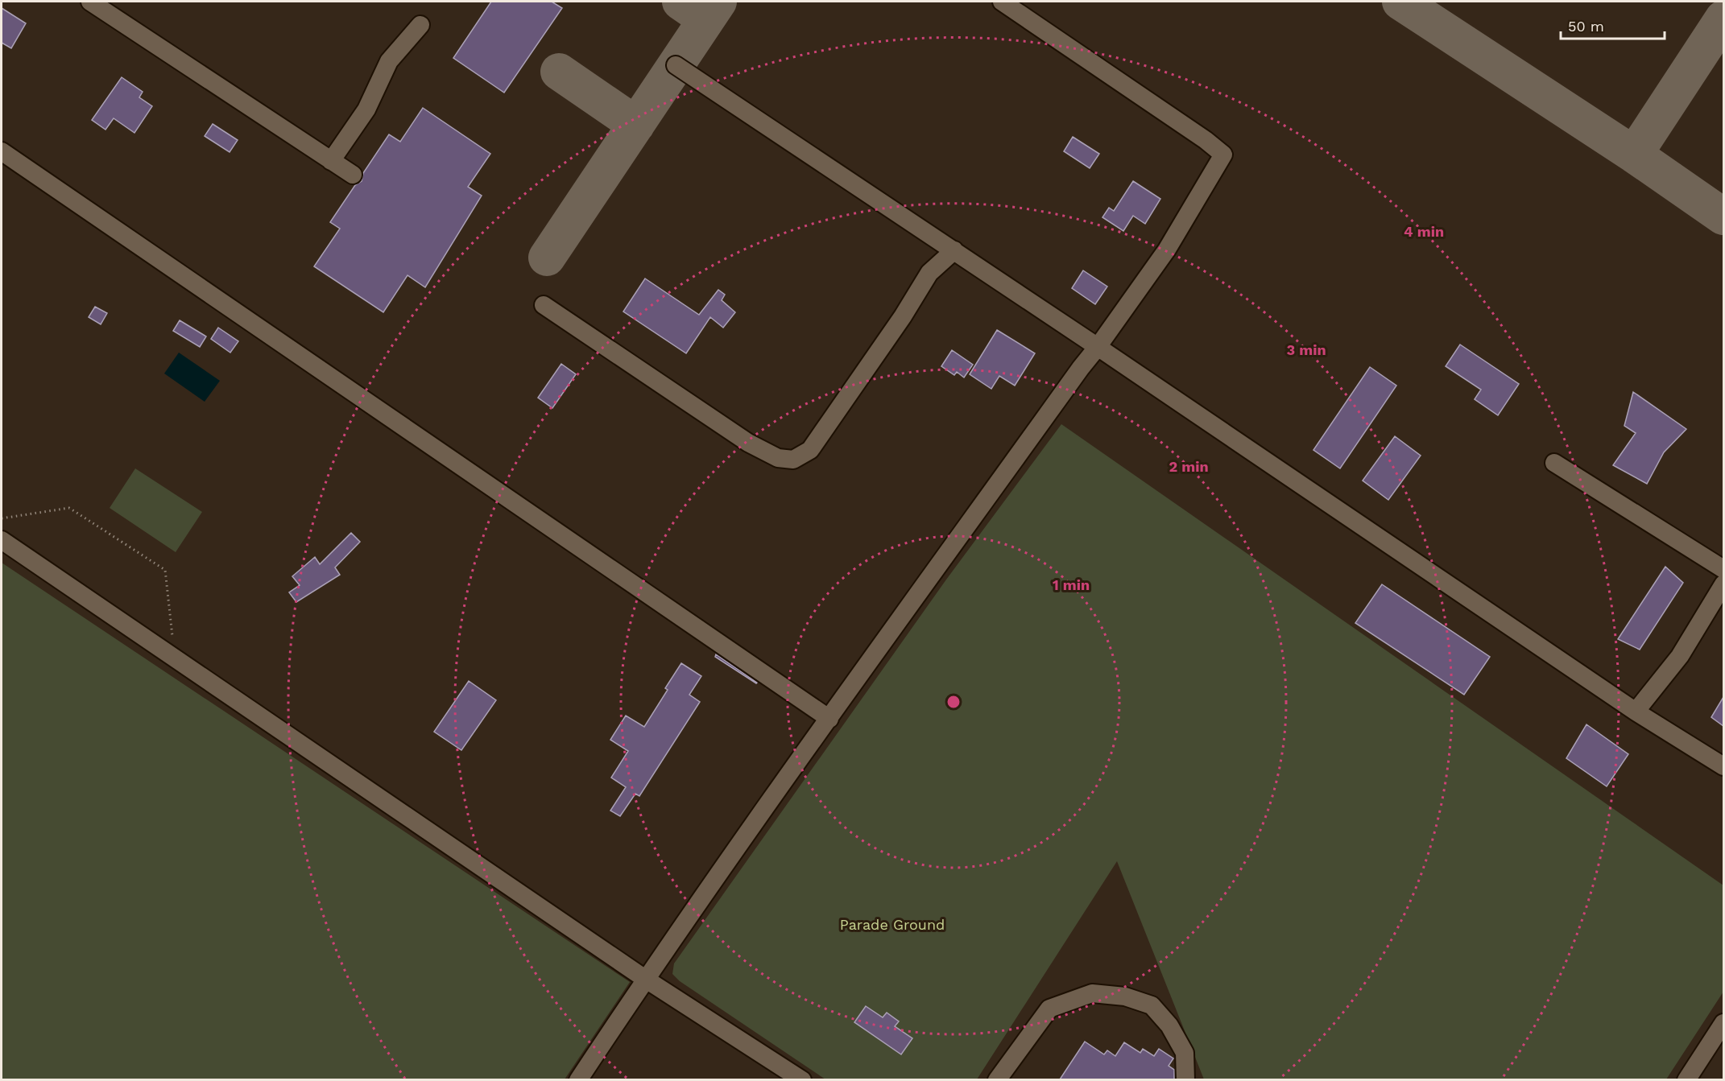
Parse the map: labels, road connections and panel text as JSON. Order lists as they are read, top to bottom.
{
  "parks": ["Parade Ground"],
  "scale_bar": "50 m",
  "rings": [
    "4 min",
    "3 min",
    "2 min",
    "1 min"
  ]
}
